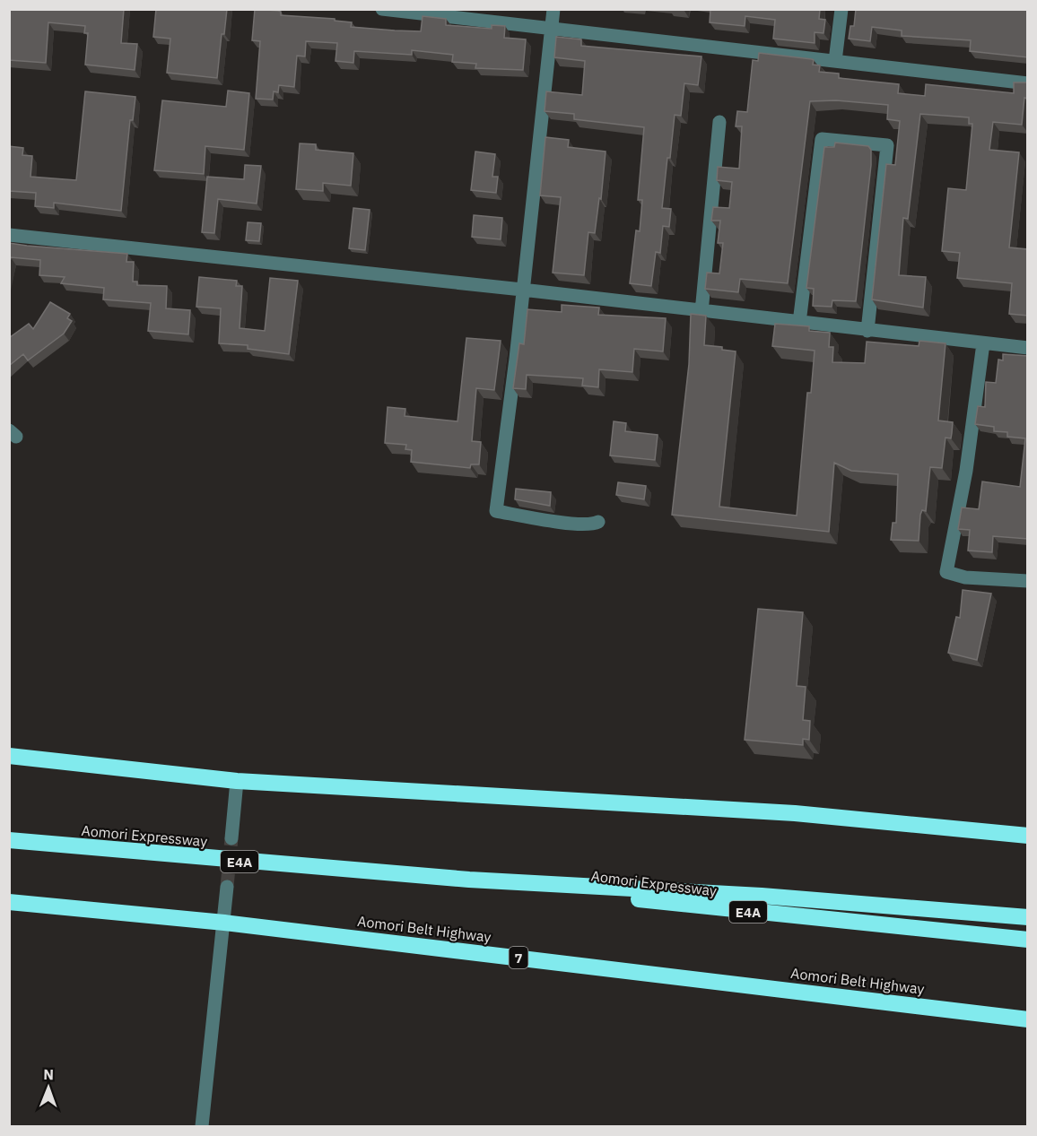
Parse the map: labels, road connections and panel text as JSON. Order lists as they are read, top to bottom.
{
  "streets": {
    "highway": [
      "Aomori Expressway",
      "E4A",
      "Aomori Belt Highway",
      "7"
    ]
  },
  "north": "top"
}
